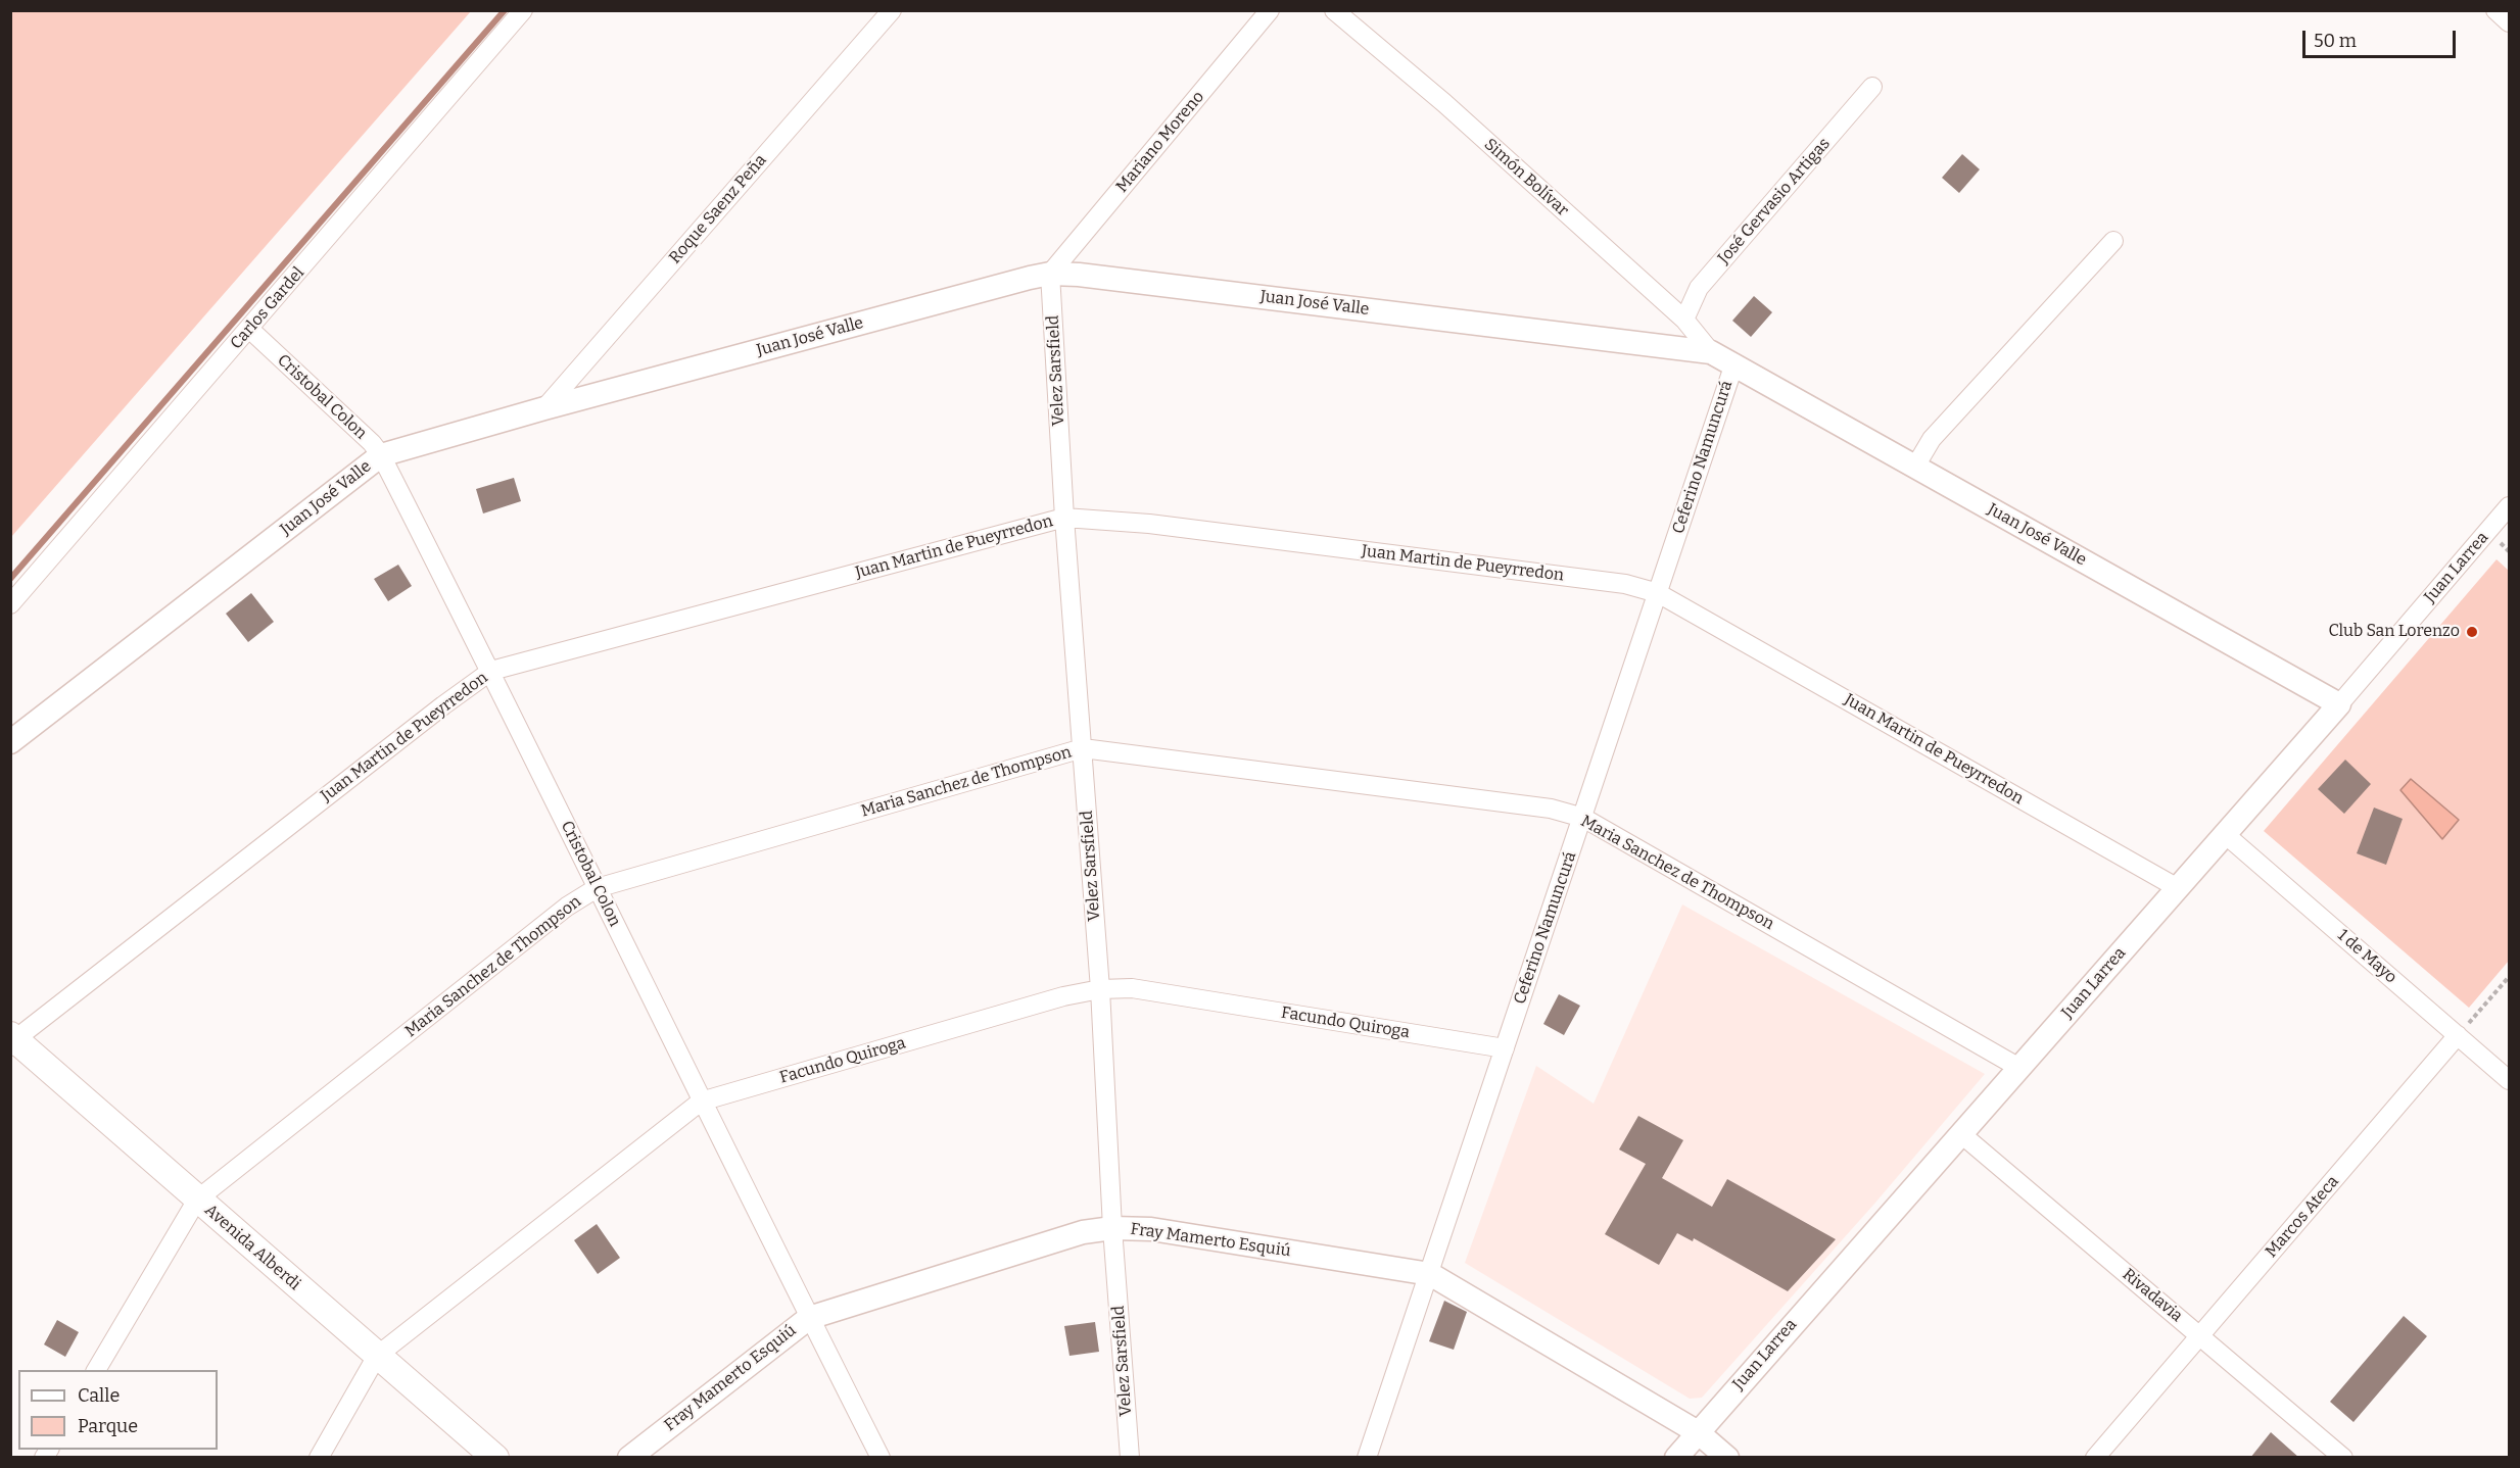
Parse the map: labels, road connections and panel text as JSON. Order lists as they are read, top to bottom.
{
  "streets": {
    "main road": ["Avenida Alberdi"],
    "street": [
      "Mariano Moreno",
      "Simón Bolívar",
      "José Gervasio Artigas",
      "Roque Saenz Peña",
      "Juan José Valle",
      "Carlos Gardel",
      "Velez Sarsfield",
      "Cristobal Colon",
      "Ceferino Namuncurá",
      "Juan Martin de Pueyrredon",
      "Juan Larrea",
      "Maria Sanchez de Thompson",
      "1 de Mayo",
      "Facundo Quiroga",
      "Marcos Ateca",
      "Fray Mamerto Esquiú",
      "Rivadavia"
    ]
  },
  "crossings": [
    ["Mariano Moreno", "Juan José Valle"],
    ["Mariano Moreno", "Velez Sarsfield"],
    ["Simón Bolívar", "José Gervasio Artigas"],
    ["Simón Bolívar", "Juan José Valle"],
    ["Roque Saenz Peña", "Juan José Valle"],
    ["Juan José Valle", "Velez Sarsfield"],
    ["Juan José Valle", "Cristobal Colon"],
    ["Juan José Valle", "Ceferino Namuncurá"],
    ["Juan José Valle", "Juan Larrea"],
    ["Carlos Gardel", "Cristobal Colon"],
    ["Velez Sarsfield", "Juan Martin de Pueyrredon"],
    ["Velez Sarsfield", "Maria Sanchez de Thompson"],
    ["Velez Sarsfield", "Facundo Quiroga"],
    ["Velez Sarsfield", "Fray Mamerto Esquiú"],
    ["Cristobal Colon", "Juan Martin de Pueyrredon"],
    ["Cristobal Colon", "Maria Sanchez de Thompson"],
    ["Cristobal Colon", "Facundo Quiroga"],
    ["Cristobal Colon", "Fray Mamerto Esquiú"],
    ["Ceferino Namuncurá", "Juan Martin de Pueyrredon"],
    ["Ceferino Namuncurá", "Maria Sanchez de Thompson"],
    ["Ceferino Namuncurá", "Facundo Quiroga"],
    ["Ceferino Namuncurá", "Fray Mamerto Esquiú"],
    ["Juan Martin de Pueyrredon", "Juan Larrea"],
    ["Juan Martin de Pueyrredon", "Avenida Alberdi"],
    ["Juan Larrea", "Maria Sanchez de Thompson"],
    ["Juan Larrea", "1 de Mayo"],
    ["Juan Larrea", "Fray Mamerto Esquiú"],
    ["Juan Larrea", "Rivadavia"],
    ["Maria Sanchez de Thompson", "Avenida Alberdi"],
    ["1 de Mayo", "Marcos Ateca"],
    ["Facundo Quiroga", "Avenida Alberdi"],
    ["Marcos Ateca", "Rivadavia"]
  ],
  "places": ["Club San Lorenzo"],
  "legend": ["Calle", "Parque"],
  "scale_bar": "50 m"
}
